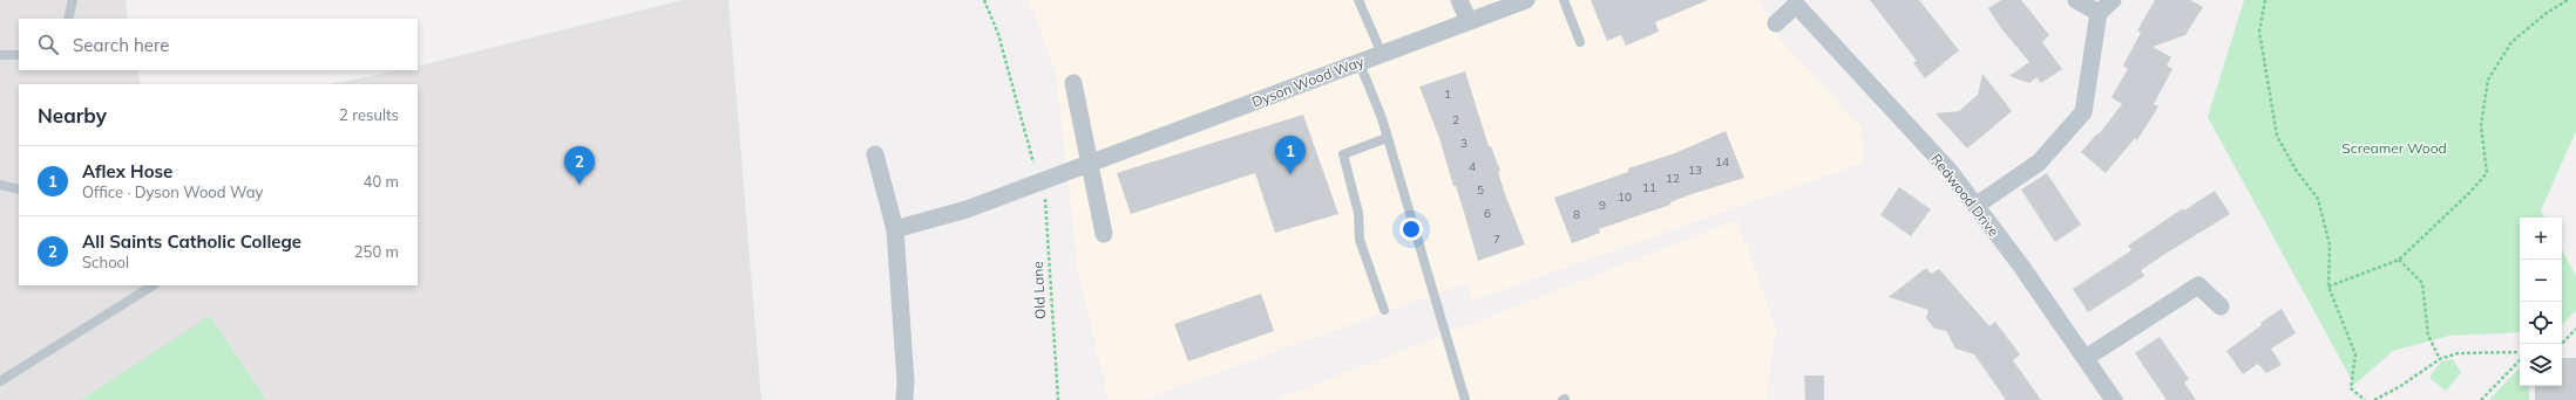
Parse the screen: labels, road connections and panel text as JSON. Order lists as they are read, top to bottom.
{
  "streets": {
    "street": ["Dyson Wood Way", "Redwood Drive"],
    "path": ["Old Lane"]
  },
  "crossings": [
    ["Dyson Wood Way", "Old Lane"]
  ],
  "parks": ["Screamer Wood"],
  "house_numbers": [
    "1",
    "2",
    "3",
    "14",
    "4",
    "13",
    "12",
    "11",
    "5",
    "10",
    "9",
    "6",
    "8",
    "7"
  ],
  "page": {
    "search": "Search here",
    "heading": ["Nearby", "2 results"],
    "pins": ["1", "2"],
    "list": [
      {
        "mark": "1",
        "name": "Aflex Hose",
        "note": "Office · Dyson Wood Way",
        "value": "40 m"
      },
      {
        "mark": "2",
        "name": "All Saints Catholic College",
        "note": "School",
        "value": "250 m"
      }
    ],
    "map_buttons": ["+", "−"]
  }
}
